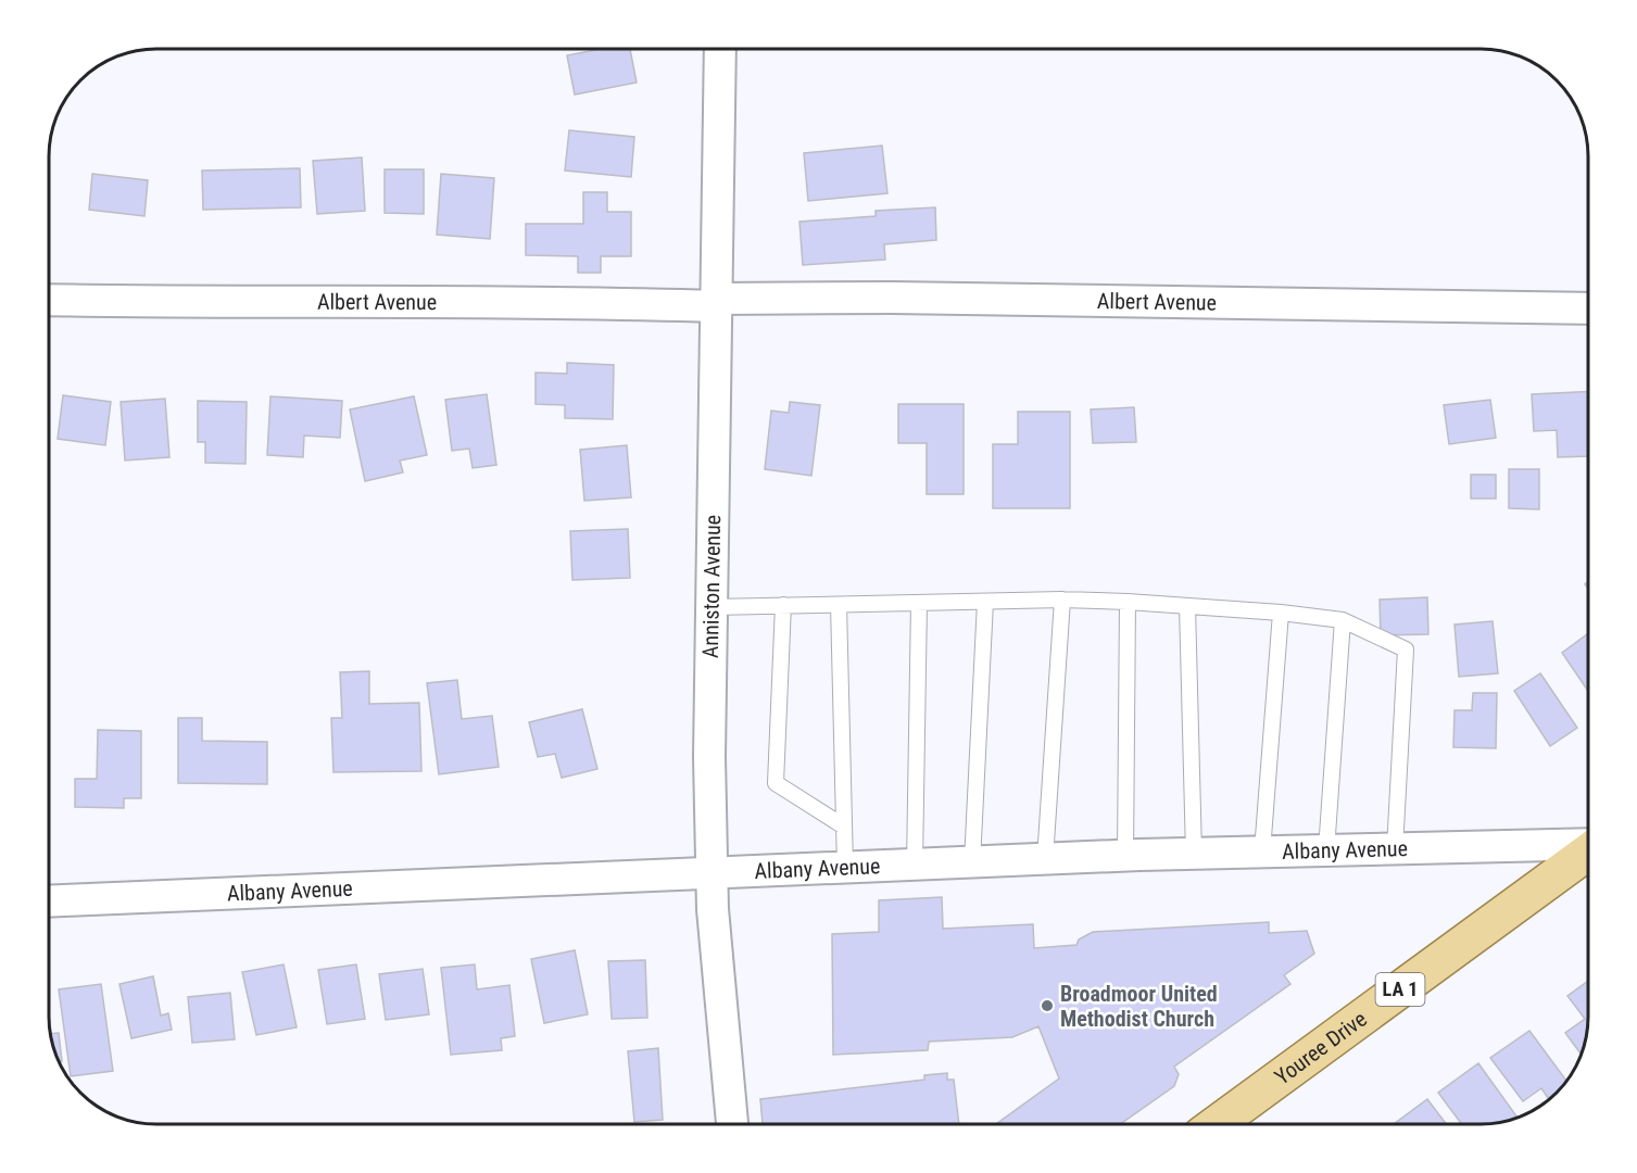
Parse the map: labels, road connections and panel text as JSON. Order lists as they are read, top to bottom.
{
  "streets": {
    "main road": ["LA 1", "Youree Drive"],
    "street": ["Albert Avenue", "Anniston Avenue", "Albany Avenue"]
  },
  "crossings": [
    ["Albert Avenue", "Anniston Avenue"],
    ["Anniston Avenue", "Albany Avenue"]
  ],
  "places": ["Broadmoor United Methodist Church"]
}
